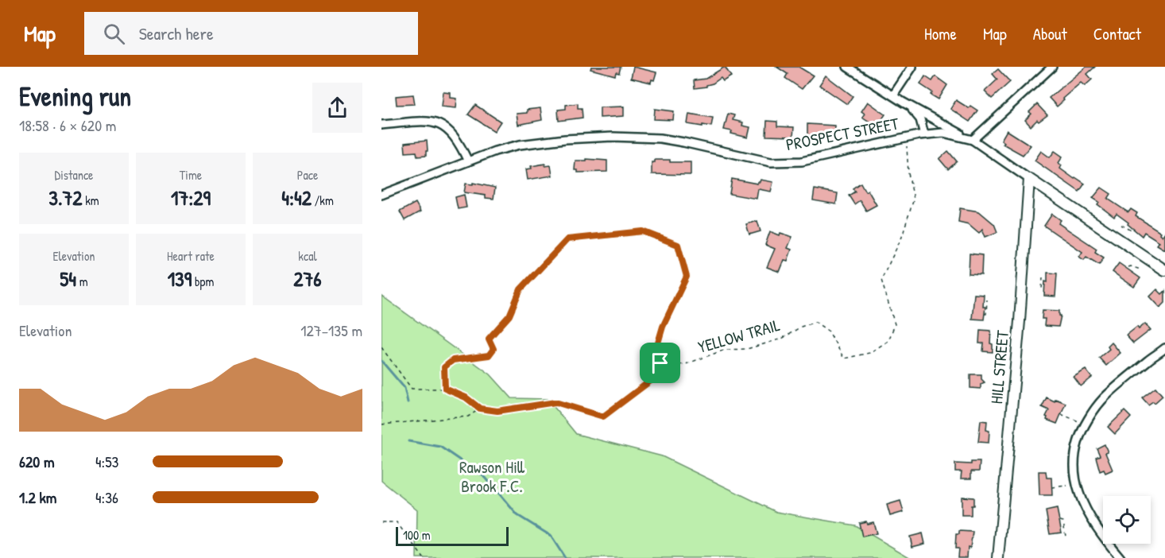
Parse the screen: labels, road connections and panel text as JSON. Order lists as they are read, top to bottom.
{
  "streets": {
    "street": ["PROSPECT STREET", "HILL STREET"],
    "path": ["YELLOW TRAIL"]
  },
  "crossings": [
    ["PROSPECT STREET", "YELLOW TRAIL"],
    ["PROSPECT STREET", "HILL STREET"]
  ],
  "parks": ["Rawson Hill Brook F.C."],
  "scale_bar": "100 m",
  "page": {
    "header": "Map",
    "search": "Search here",
    "nav": [
      "Home",
      "Map",
      "About",
      "Contact"
    ],
    "heading": ["Evening run", "18:58 · 6 × 620 m"],
    "stats": [
      ["Distance", "3.72 km"],
      ["Time", "17:29"],
      ["Pace", "4:42 /km"],
      ["Elevation", "54 m"],
      ["Heart rate", "139 bpm"],
      ["kcal", "276"]
    ],
    "chart": ["Elevation", "127–135 m"],
    "list": [
      {
        "name": "620 m",
        "note": "4:53"
      },
      {
        "name": "1.2 km",
        "note": "4:36"
      }
    ],
    "scale": "100 m"
  }
}
